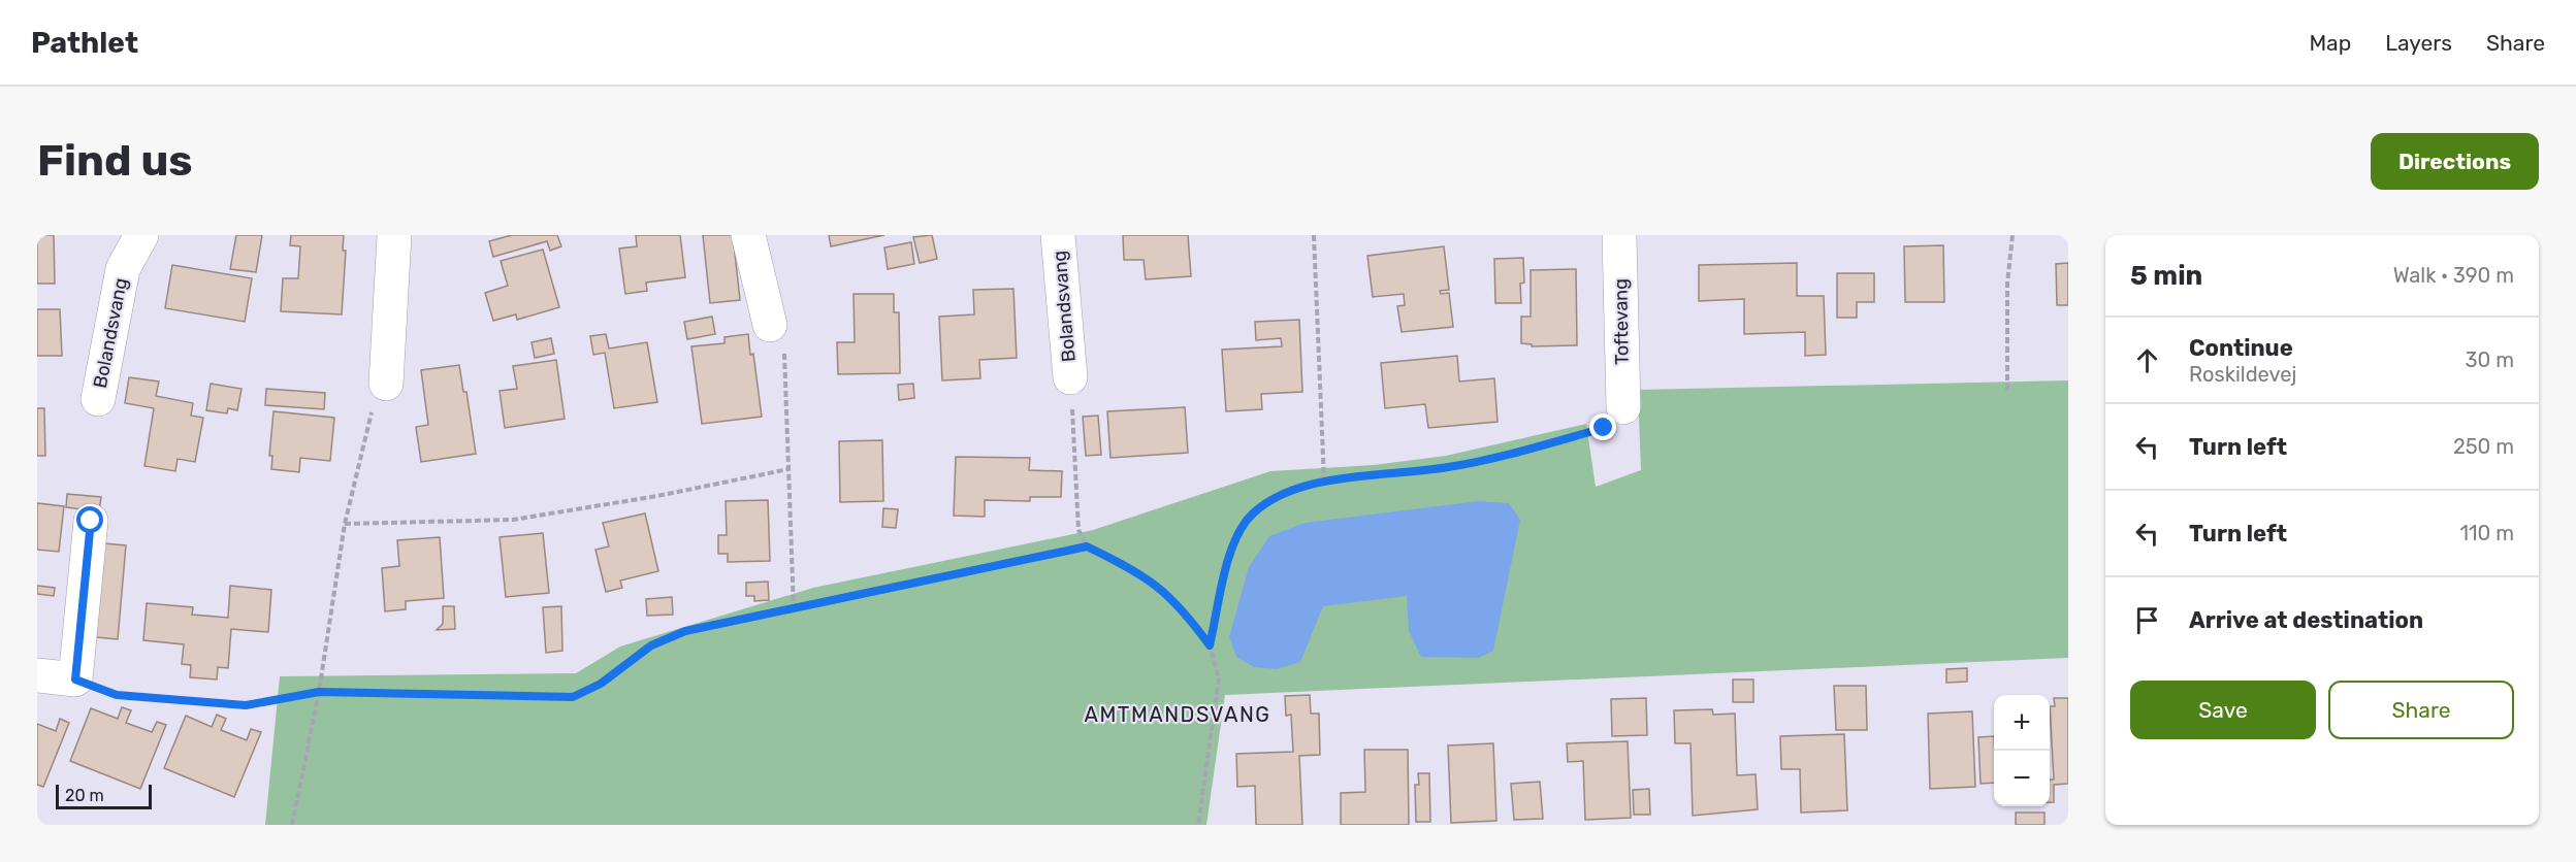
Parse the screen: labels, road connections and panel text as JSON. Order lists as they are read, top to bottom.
{
  "streets": {
    "street": ["Bolandsvang", "Toftevang"]
  },
  "districts": ["AMTMANDSVANG"],
  "scale_bar": "20 m",
  "page": {
    "header": "Pathlet",
    "nav": ["Map", "Layers", "Share"],
    "buttons": [
      "Directions",
      ["Save", "Share"]
    ],
    "title": "Find us",
    "heading": ["5 min", "Walk · 390 m"],
    "list": [
      ["Continue", "Roskildevej", "30 m"],
      ["Turn left", "250 m"],
      ["Turn left", "110 m"],
      "Arrive at destination"
    ],
    "map_buttons": ["+", "−"],
    "scale": "20 m"
  }
}
